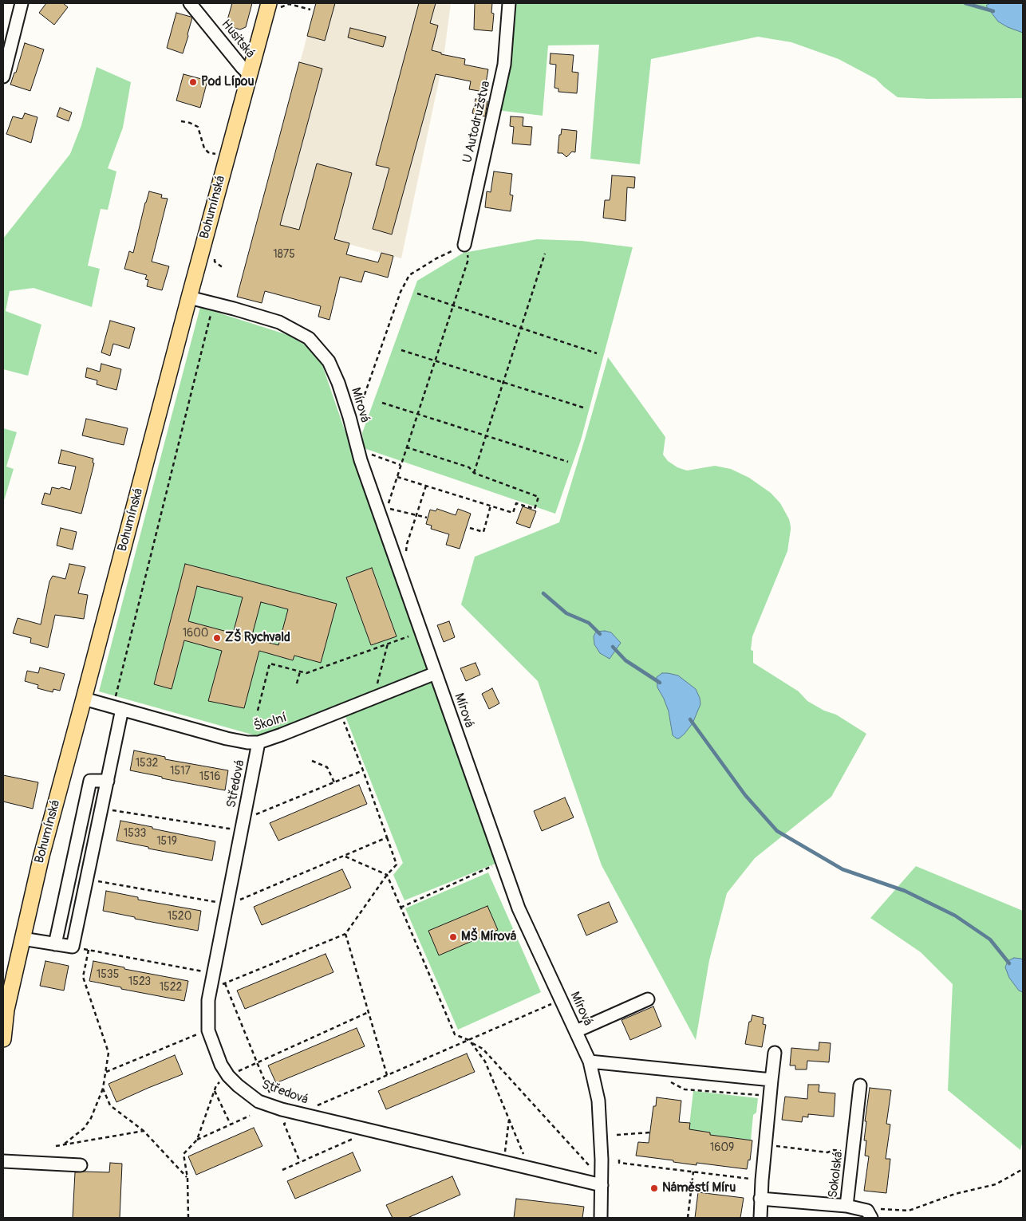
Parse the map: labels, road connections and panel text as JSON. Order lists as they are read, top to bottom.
{
  "streets": {
    "main road": ["Bohumínská"],
    "street": [
      "Husitská",
      "U Autodružstva",
      "Mírová",
      "Školní",
      "Středová",
      "Sokolská"
    ]
  },
  "crossings": [
    ["Husitská", "Bohumínská"],
    ["Bohumínská", "Mírová"],
    ["Bohumínská", "Školní"],
    ["Mírová", "Školní"],
    ["Mírová", "Středová"],
    ["Školní", "Středová"]
  ],
  "places": [
    "Pod Lípou",
    "ZŠ Rychvald",
    "MŠ Mírová",
    "Náměstí Míru"
  ],
  "house_numbers": [
    "1875",
    "1600",
    "1532",
    "1517",
    "1516",
    "1533",
    "1519",
    "1520",
    "1535",
    "1523",
    "1522",
    "1609"
  ]
}
